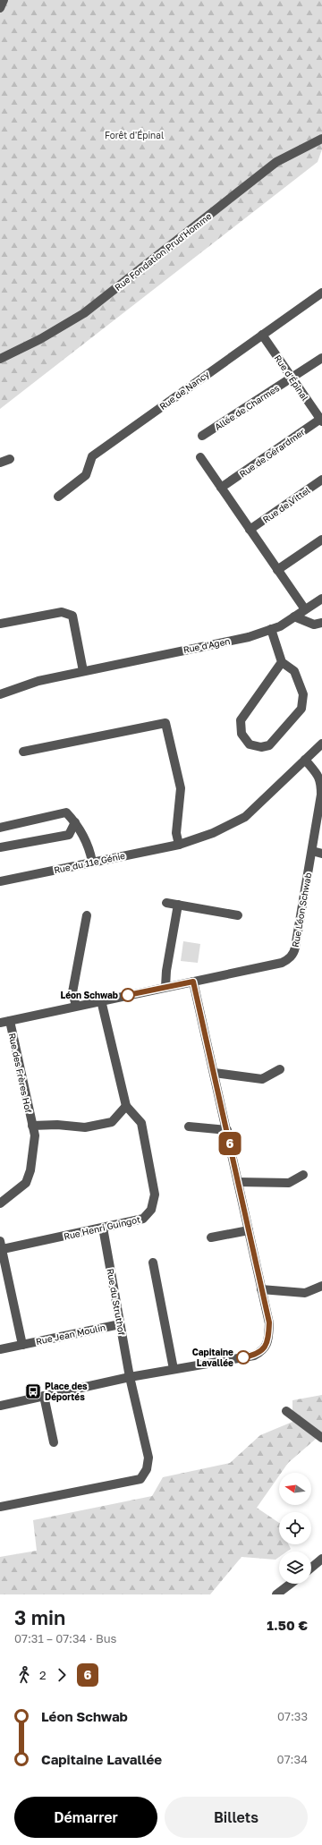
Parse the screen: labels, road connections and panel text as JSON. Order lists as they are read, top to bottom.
{
  "streets": {
    "street": [
      "Rue Fondation Prud'Homme",
      "Rue d'Épinal",
      "Rue de Nancy",
      "Allée de Charmes",
      "Rue de Gérardmer",
      "Rue de Vittel",
      "Rue d'Agen",
      "Rue du 11e Génie",
      "Rue Léon Schwab",
      "Rue des Frères Hof",
      "Rue Henri Guingot",
      "Rue du Struthof",
      "Rue Jean Moulin"
    ]
  },
  "crossings": [
    ["Rue d'Épinal", "Rue de Nancy"],
    ["Rue d'Épinal", "Allée de Charmes"],
    ["Rue d'Épinal", "Rue de Gérardmer"],
    ["Rue du 11e Génie", "Rue Léon Schwab"],
    ["Rue Léon Schwab", "Rue des Frères Hof"],
    ["Rue Léon Schwab", "Rue Henri Guingot"],
    ["Rue des Frères Hof", "Rue Henri Guingot"],
    ["Rue Henri Guingot", "Rue du Struthof"],
    ["Rue du Struthof", "Rue Jean Moulin"]
  ],
  "parks": ["Forêt d'Épinal"],
  "places": {
    "other": ["Léon Schwab", "Capitaine Lavallée"],
    "bus stop": ["Place des Déportés"]
  },
  "lines": ["bus line 6"],
  "north": "left",
  "page": {
    "on_map": "6",
    "heading": ["3 min", "07:31 – 07:34 · Bus", "1.50 €"],
    "legs": ["2", "6"],
    "list": [
      {
        "name": "Léon Schwab",
        "value": "07:33"
      },
      {
        "name": "Capitaine Lavallée",
        "value": "07:34"
      }
    ],
    "buttons": ["Démarrer", "Billets"]
  }
}
